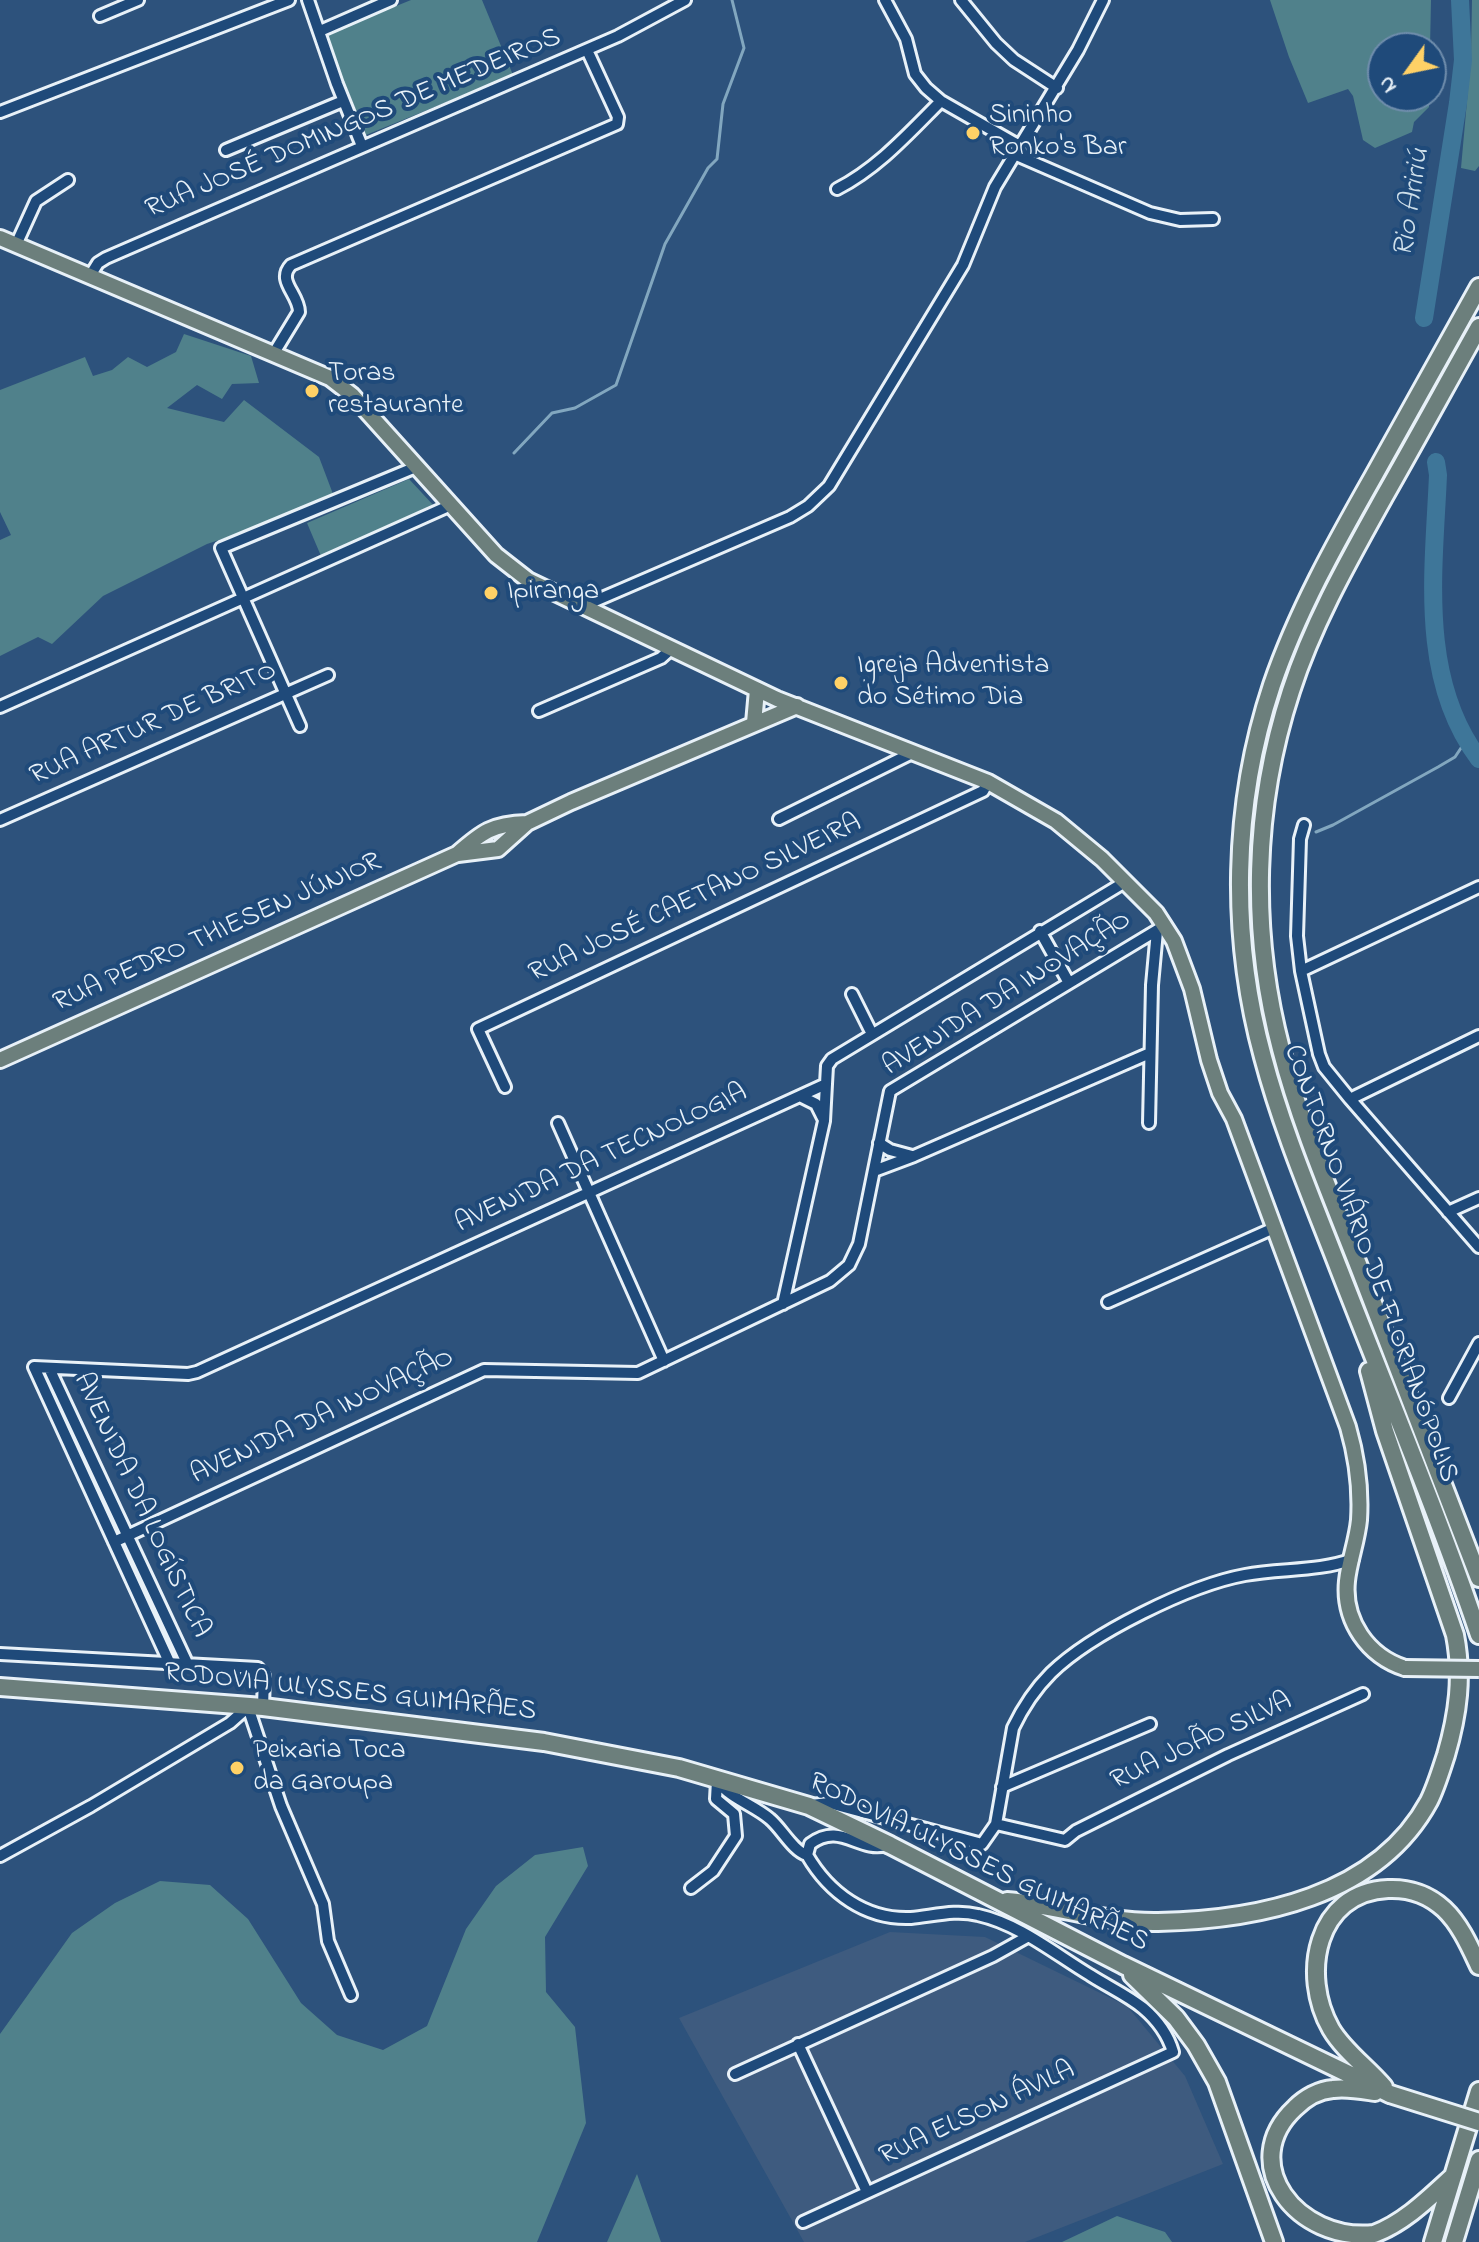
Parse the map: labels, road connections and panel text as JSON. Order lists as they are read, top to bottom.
{
  "streets": {
    "highway": ["CONTORNO VIÁRIO DE FLORIANÓPOLIS", "RODOVIA ULYSSES GUIMARÃES"],
    "main road": ["RUA PEDRO THIESEN JÚNIOR"],
    "street": [
      "RUA JOSÉ DOMINGOS DE MEDEIROS",
      "RUA ARTUR DE BRITO",
      "RUA JOSÉ CAETANO SILVEIRA",
      "AVENIDA DA INOVAÇÃO",
      "AVENIDA DA TECNOLOGIA",
      "AVENIDA DA LOGÍSTICA",
      "RUA JOÃO SILVA",
      "RUA ELSON ÁVILA"
    ]
  },
  "crossings": [
    ["AVENIDA DA INOVAÇÃO", "AVENIDA DA LOGÍSTICA"],
    ["AVENIDA DA TECNOLOGIA", "AVENIDA DA LOGÍSTICA"]
  ],
  "water": ["Rio Aririú"],
  "places": [
    "Sininho Ronko's Bar",
    "Toras restaurante",
    "Ipiranga",
    "Igreja Adventista do Sétimo Dia",
    "Peixaria Toca da Garoupa"
  ],
  "north": "bottom left"
}
